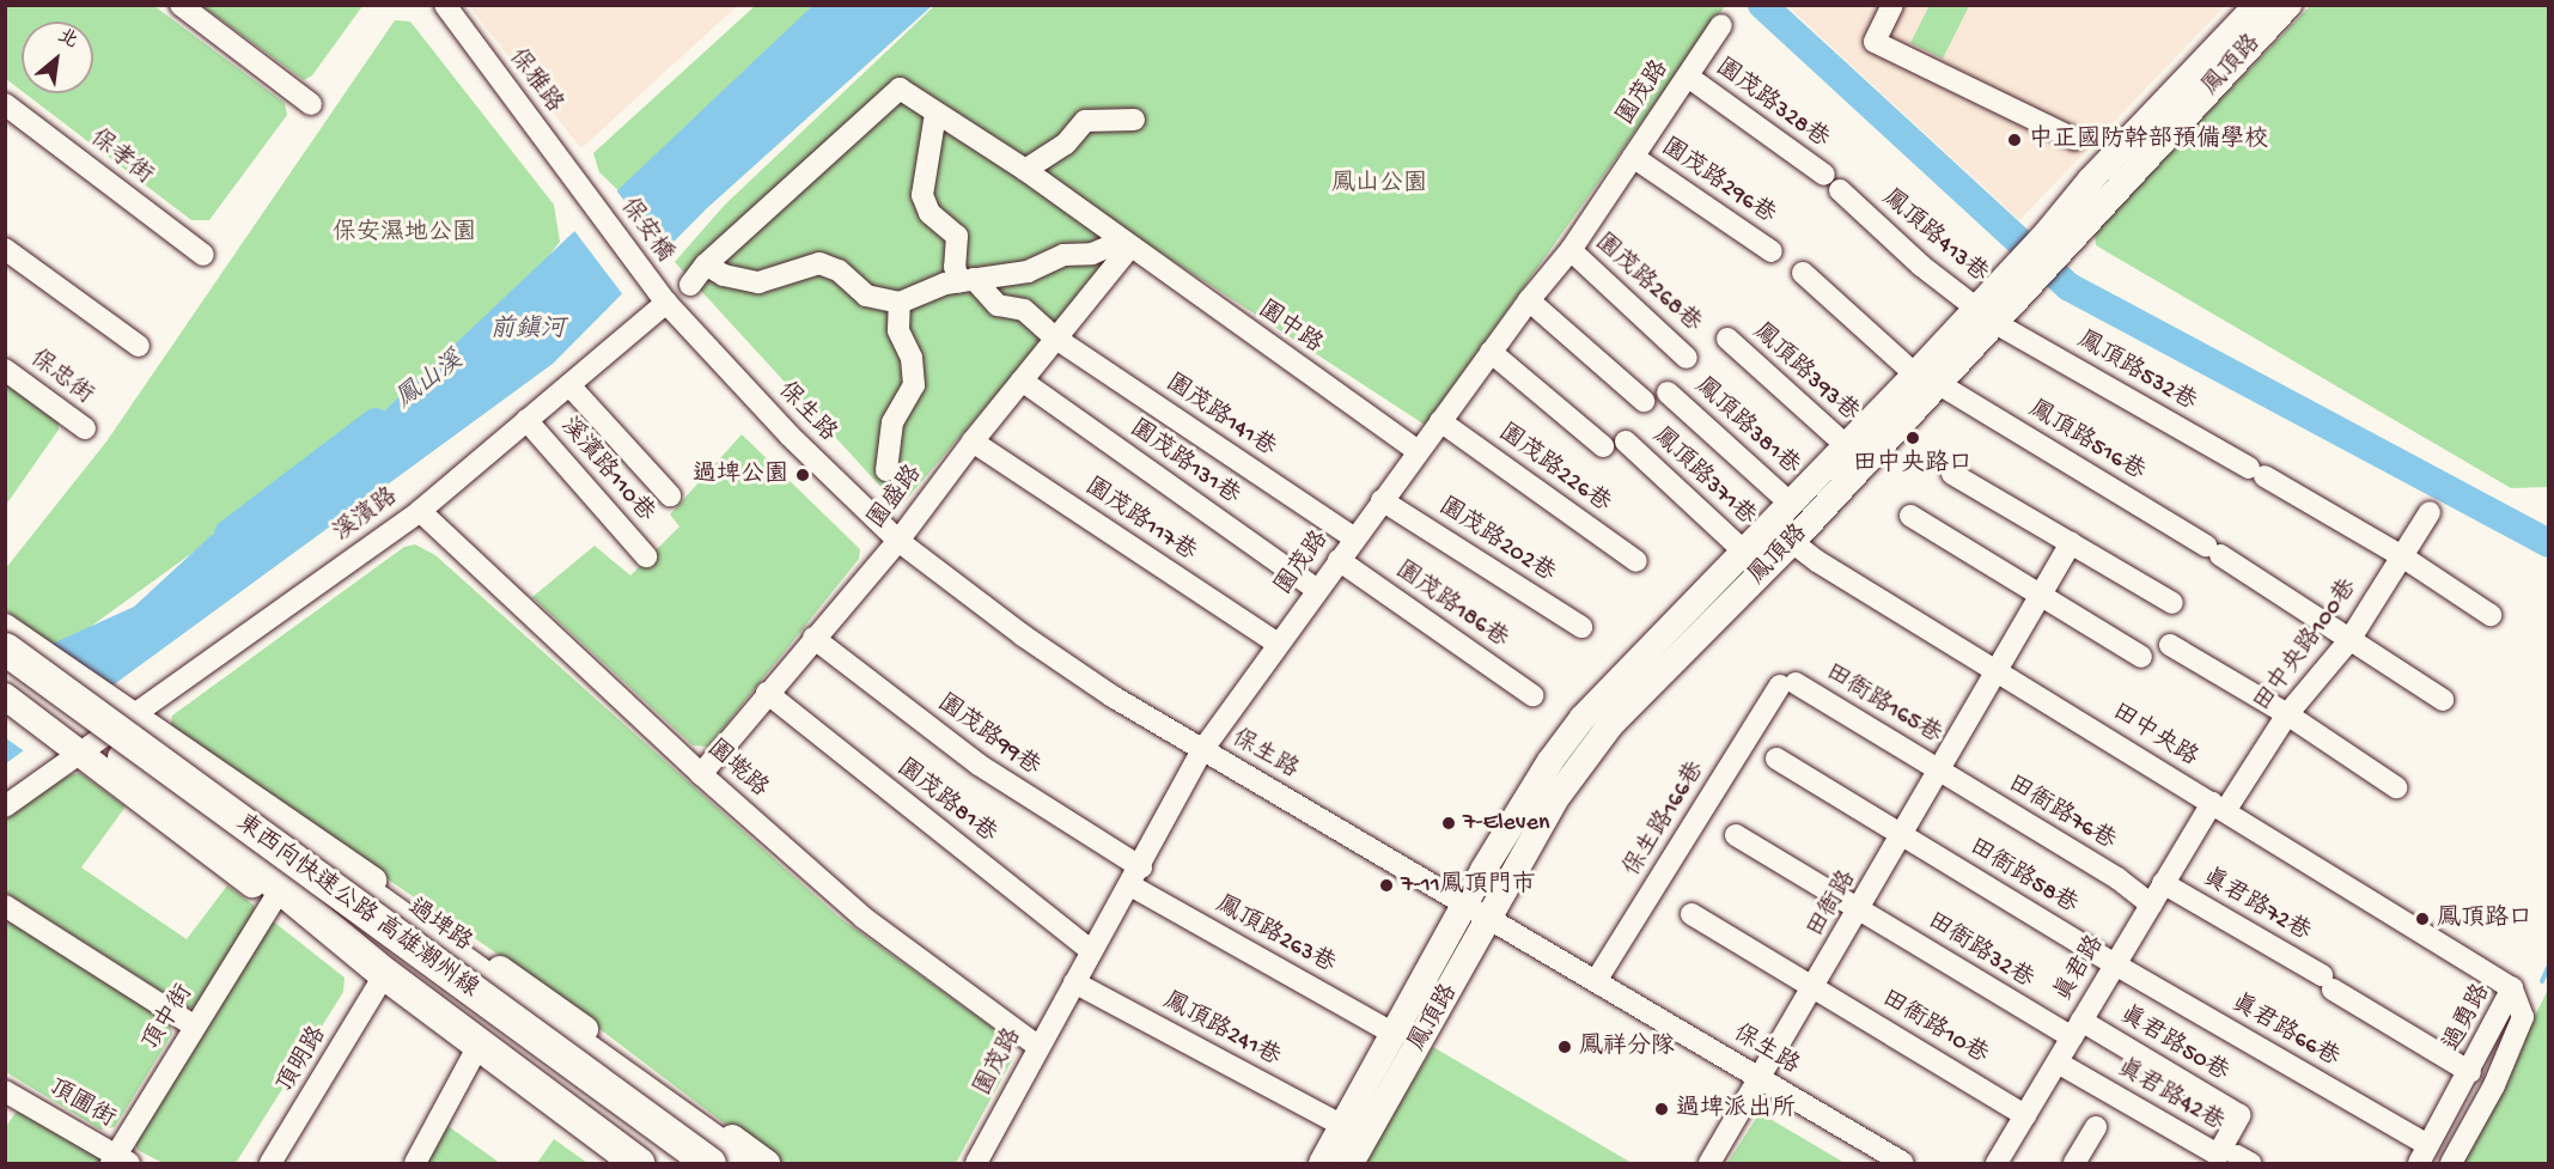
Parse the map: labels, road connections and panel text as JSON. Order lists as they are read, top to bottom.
{
  "streets": {
    "highway": ["東西向快速公路 高雄潮州線"],
    "main road": ["鳳頂路", "過埤路"],
    "street": [
      "保雅路",
      "園茂路",
      "園茂路328巷",
      "保孝街",
      "園茂路296巷",
      "保安橋",
      "鳳頂路413巷",
      "園茂路268巷",
      "園中路",
      "鳳頂路532巷",
      "鳳頂路393巷",
      "保忠街",
      "保生路",
      "園茂路141巷",
      "鳳頂路381巷",
      "鳳頂路516巷",
      "園茂路131巷",
      "園茂路226巷",
      "溪濱路110巷",
      "鳳頂路371巷",
      "園盛路",
      "溪濱路",
      "園茂路117巷",
      "園茂路202巷",
      "園茂路186巷",
      "田中央路100巷",
      "田衙路165巷",
      "園茂路99巷",
      "田中央路",
      "園墘路",
      "園茂路81巷",
      "田衙路76巷",
      "保生路166巷",
      "田衙路58巷",
      "田衙路",
      "真君路72巷",
      "鳳頂路263巷",
      "田衙路32巷",
      "真君路",
      "頂中街",
      "過勇路",
      "田衙路10巷",
      "鳳頂路241巷",
      "真君路66巷",
      "真君路50巷",
      "頂明路",
      "真君路42巷",
      "頂圃街"
    ]
  },
  "crossings": [
    ["鳳頂路", "鳳頂路413巷"],
    ["鳳頂路", "鳳頂路532巷"],
    ["鳳頂路", "鳳頂路393巷"],
    ["鳳頂路", "保生路"],
    ["鳳頂路", "鳳頂路381巷"],
    ["鳳頂路", "鳳頂路516巷"],
    ["鳳頂路", "鳳頂路371巷"],
    ["鳳頂路", "田中央路"],
    ["鳳頂路", "鳳頂路263巷"],
    ["鳳頂路", "鳳頂路241巷"],
    ["保雅路", "保安橋"],
    ["園茂路", "園茂路328巷"],
    ["園茂路", "園茂路296巷"],
    ["園茂路", "園茂路268巷"],
    ["園茂路", "園中路"],
    ["園茂路", "保生路"],
    ["園茂路", "園茂路141巷"],
    ["園茂路", "園茂路131巷"],
    ["園茂路", "園茂路226巷"],
    ["園茂路", "園茂路117巷"],
    ["園茂路", "園茂路202巷"],
    ["園茂路", "園茂路186巷"],
    ["園茂路", "園茂路99巷"],
    ["園茂路", "園墘路"],
    ["園茂路", "園茂路81巷"],
    ["園茂路", "鳳頂路263巷"],
    ["園茂路", "鳳頂路241巷"],
    ["保安橋", "保生路"],
    ["保安橋", "溪濱路"],
    ["鳳頂路413巷", "鳳頂路532巷"],
    ["園中路", "園盛路"],
    ["鳳頂路532巷", "田中央路100巷"],
    ["保生路", "園盛路"],
    ["保生路", "溪濱路"],
    ["保生路", "保生路166巷"],
    ["保生路", "田衙路"],
    ["園茂路141巷", "園盛路"],
    ["鳳頂路516巷", "田中央路100巷"],
    ["園茂路131巷", "園盛路"],
    ["溪濱路110巷", "溪濱路"],
    ["園盛路", "園茂路117巷"],
    ["園盛路", "園茂路99巷"],
    ["園盛路", "園墘路"],
    ["園盛路", "園茂路81巷"],
    ["溪濱路", "園墘路"],
    ["溪濱路", "東西向快速公路 高雄潮州線"],
    ["溪濱路", "過埤路"],
    ["田中央路100巷", "田中央路"],
    ["田中央路100巷", "真君路"],
    ["田衙路165巷", "田衙路76巷"],
    ["田衙路165巷", "保生路166巷"],
    ["田衙路165巷", "田衙路"],
    ["園茂路99巷", "鳳頂路263巷"],
    ["田中央路", "田衙路"],
    ["田中央路", "真君路"],
    ["田中央路", "過勇路"],
    ["田衙路76巷", "田衙路"],
    ["田衙路76巷", "真君路"],
    ["田衙路58巷", "田衙路"],
    ["田衙路58巷", "真君路"],
    ["田衙路58巷", "真君路66巷"],
    ["田衙路", "田衙路32巷"],
    ["田衙路", "田衙路10巷"],
    ["真君路72巷", "真君路"],
    ["真君路72巷", "過勇路"],
    ["東西向快速公路 高雄潮州線", "過埤路"],
    ["田衙路32巷", "真君路"],
    ["田衙路32巷", "真君路50巷"],
    ["真君路", "田衙路10巷"],
    ["真君路", "真君路66巷"],
    ["真君路", "真君路50巷"],
    ["真君路", "真君路42巷"],
    ["頂中街", "頂圃街"],
    ["過勇路", "真君路66巷"],
    ["真君路50巷", "真君路42巷"]
  ],
  "water": ["前鎮河", "鳳山溪"],
  "parks": ["鳳山公園", "保安濕地公園"],
  "places": [
    "中正國防幹部預備學校",
    "田中央路口",
    "過埤公園",
    "7-Eleven",
    "7-11鳳頂門市",
    "鳳頂路口",
    "鳳祥分隊",
    "過埤派出所"
  ],
  "north": "top right"
}
